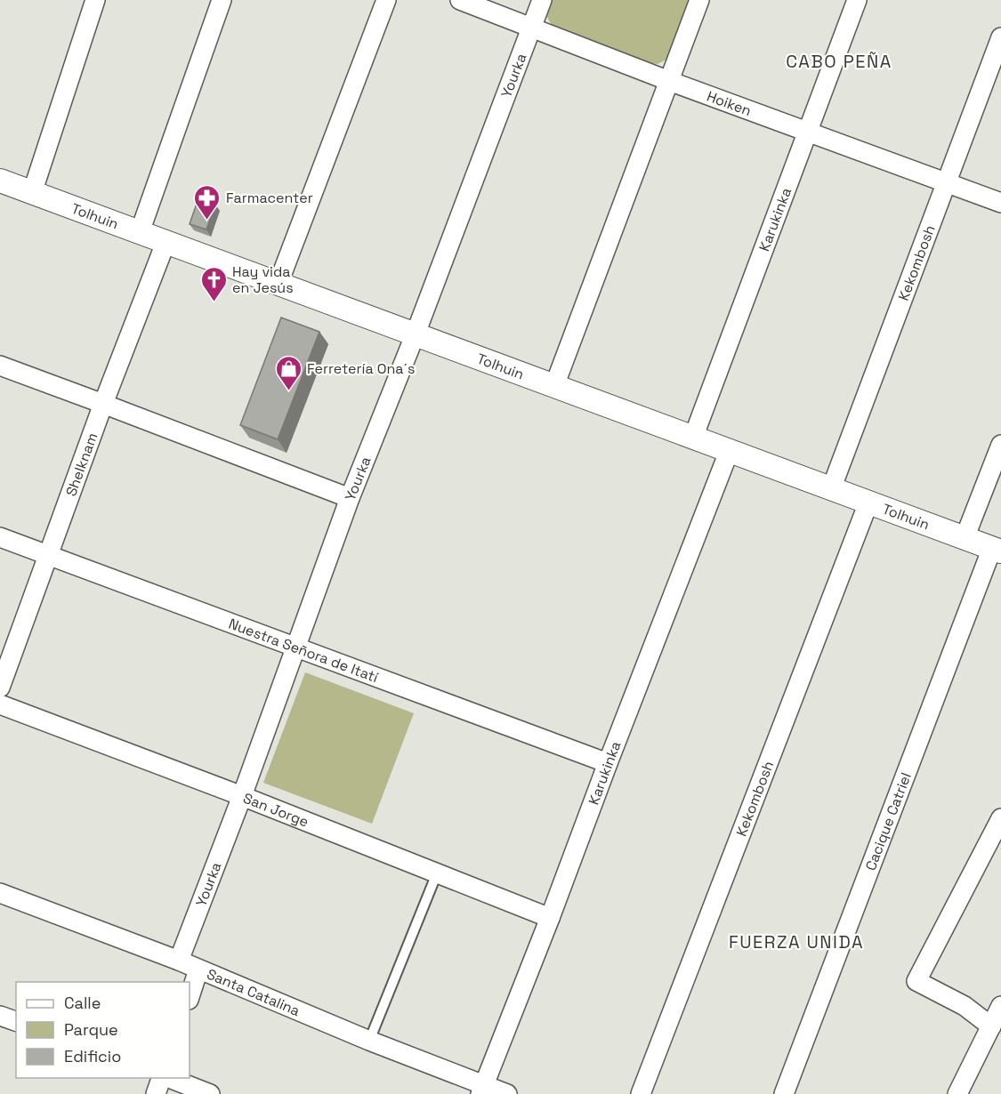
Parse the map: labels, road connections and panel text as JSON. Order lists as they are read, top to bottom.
{
  "streets": {
    "street": [
      "Yourka",
      "Hoiken",
      "Tolhuin",
      "Karukinka",
      "Kekombosh",
      "Shelknam",
      "Nuestra Señora de Itatí",
      "San Jorge",
      "Cacique Catriel",
      "Santa Catalina"
    ]
  },
  "crossings": [
    ["Yourka", "Hoiken"],
    ["Yourka", "Tolhuin"],
    ["Yourka", "Nuestra Señora de Itatí"],
    ["Yourka", "San Jorge"],
    ["Yourka", "Santa Catalina"],
    ["Hoiken", "Karukinka"],
    ["Hoiken", "Kekombosh"],
    ["Tolhuin", "Karukinka"],
    ["Tolhuin", "Kekombosh"],
    ["Tolhuin", "Shelknam"],
    ["Tolhuin", "Cacique Catriel"],
    ["Karukinka", "Nuestra Señora de Itatí"],
    ["Karukinka", "San Jorge"],
    ["Karukinka", "Santa Catalina"],
    ["Shelknam", "Nuestra Señora de Itatí"]
  ],
  "districts": ["CABO PEÑA", "FUERZA UNIDA"],
  "places": {
    "pharmacy": ["Farmacenter"],
    "church": ["Hay vida en Jesús"],
    "shop": ["Ferretería Ona´s"]
  },
  "legend": ["Calle", "Parque", "Edificio"]
}
